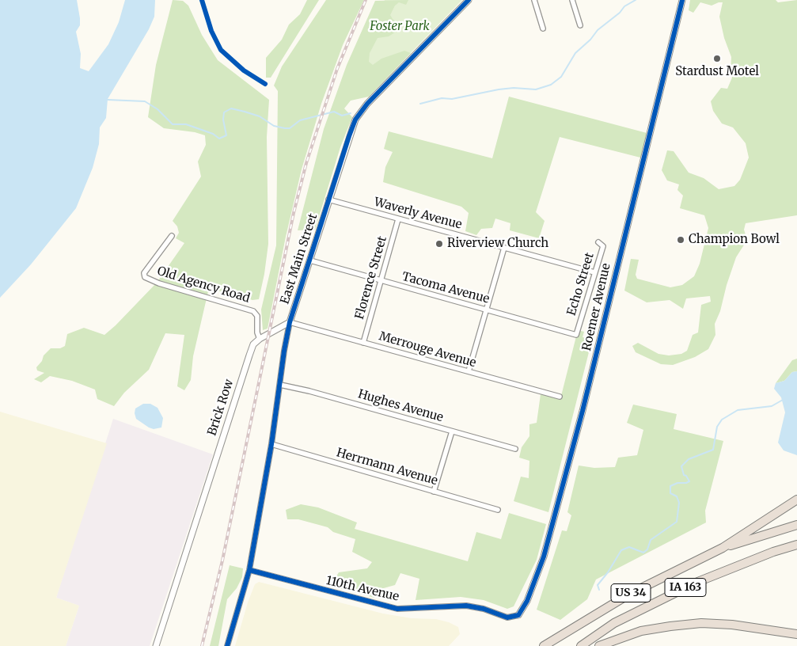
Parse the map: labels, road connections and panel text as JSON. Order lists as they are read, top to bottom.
{
  "streets": {
    "highway": ["IA 163", "US 34"],
    "street": [
      "Waverly Avenue",
      "East Main Street",
      "Florence Street",
      "Echo Street",
      "Old Agency Road",
      "Tacoma Avenue",
      "Roemer Avenue",
      "Merrouge Avenue",
      "Hughes Avenue",
      "Brick Row",
      "Herrmann Avenue",
      "110th Avenue"
    ]
  },
  "crossings": [
    ["Waverly Avenue", "East Main Street"],
    ["Waverly Avenue", "Florence Street"],
    ["Waverly Avenue", "Echo Street"],
    ["East Main Street", "Tacoma Avenue"],
    ["East Main Street", "Merrouge Avenue"],
    ["East Main Street", "Hughes Avenue"],
    ["East Main Street", "Brick Row"],
    ["East Main Street", "Herrmann Avenue"],
    ["East Main Street", "110th Avenue"],
    ["Florence Street", "Tacoma Avenue"],
    ["Florence Street", "Merrouge Avenue"],
    ["Echo Street", "Tacoma Avenue"],
    ["Old Agency Road", "Brick Row"],
    ["Roemer Avenue", "110th Avenue"],
    ["Merrouge Avenue", "Brick Row"]
  ],
  "parks": ["Foster Park"],
  "places": ["Stardust Motel", "Champion Bowl", "Riverview Church"]
}
